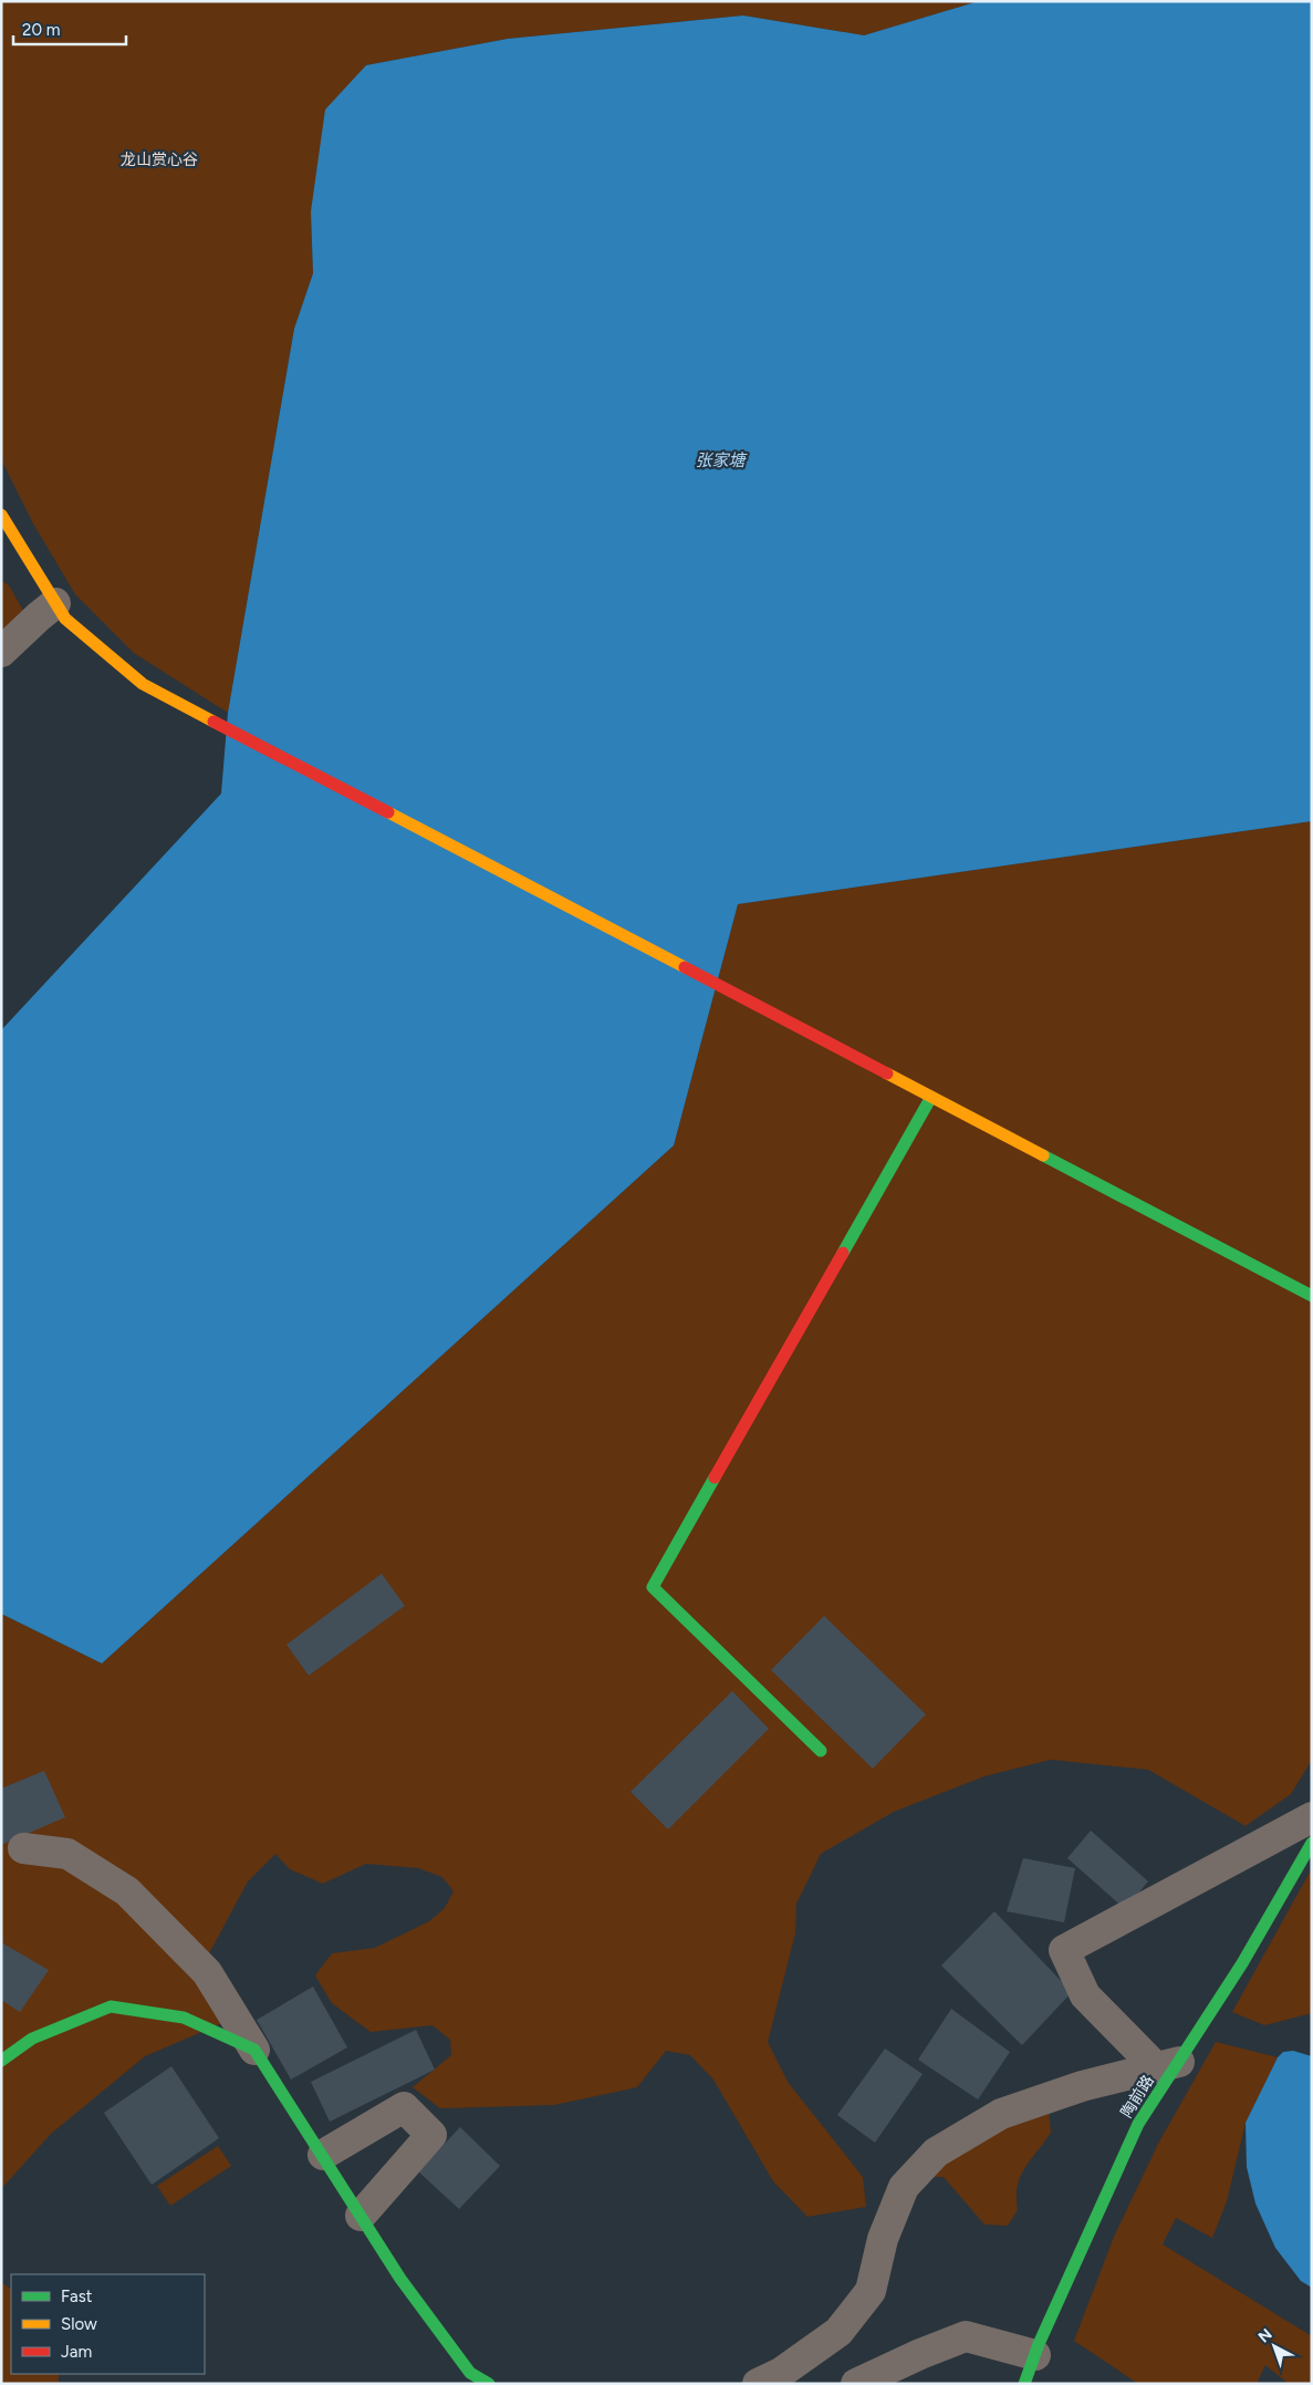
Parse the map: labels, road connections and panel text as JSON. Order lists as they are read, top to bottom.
{
  "streets": {
    "street": ["陶前路"]
  },
  "water": ["张家塘"],
  "parks": ["龙山赏心谷"],
  "legend": ["Fast", "Slow", "Jam"],
  "scale_bar": "20 m",
  "north": "top left"
}
